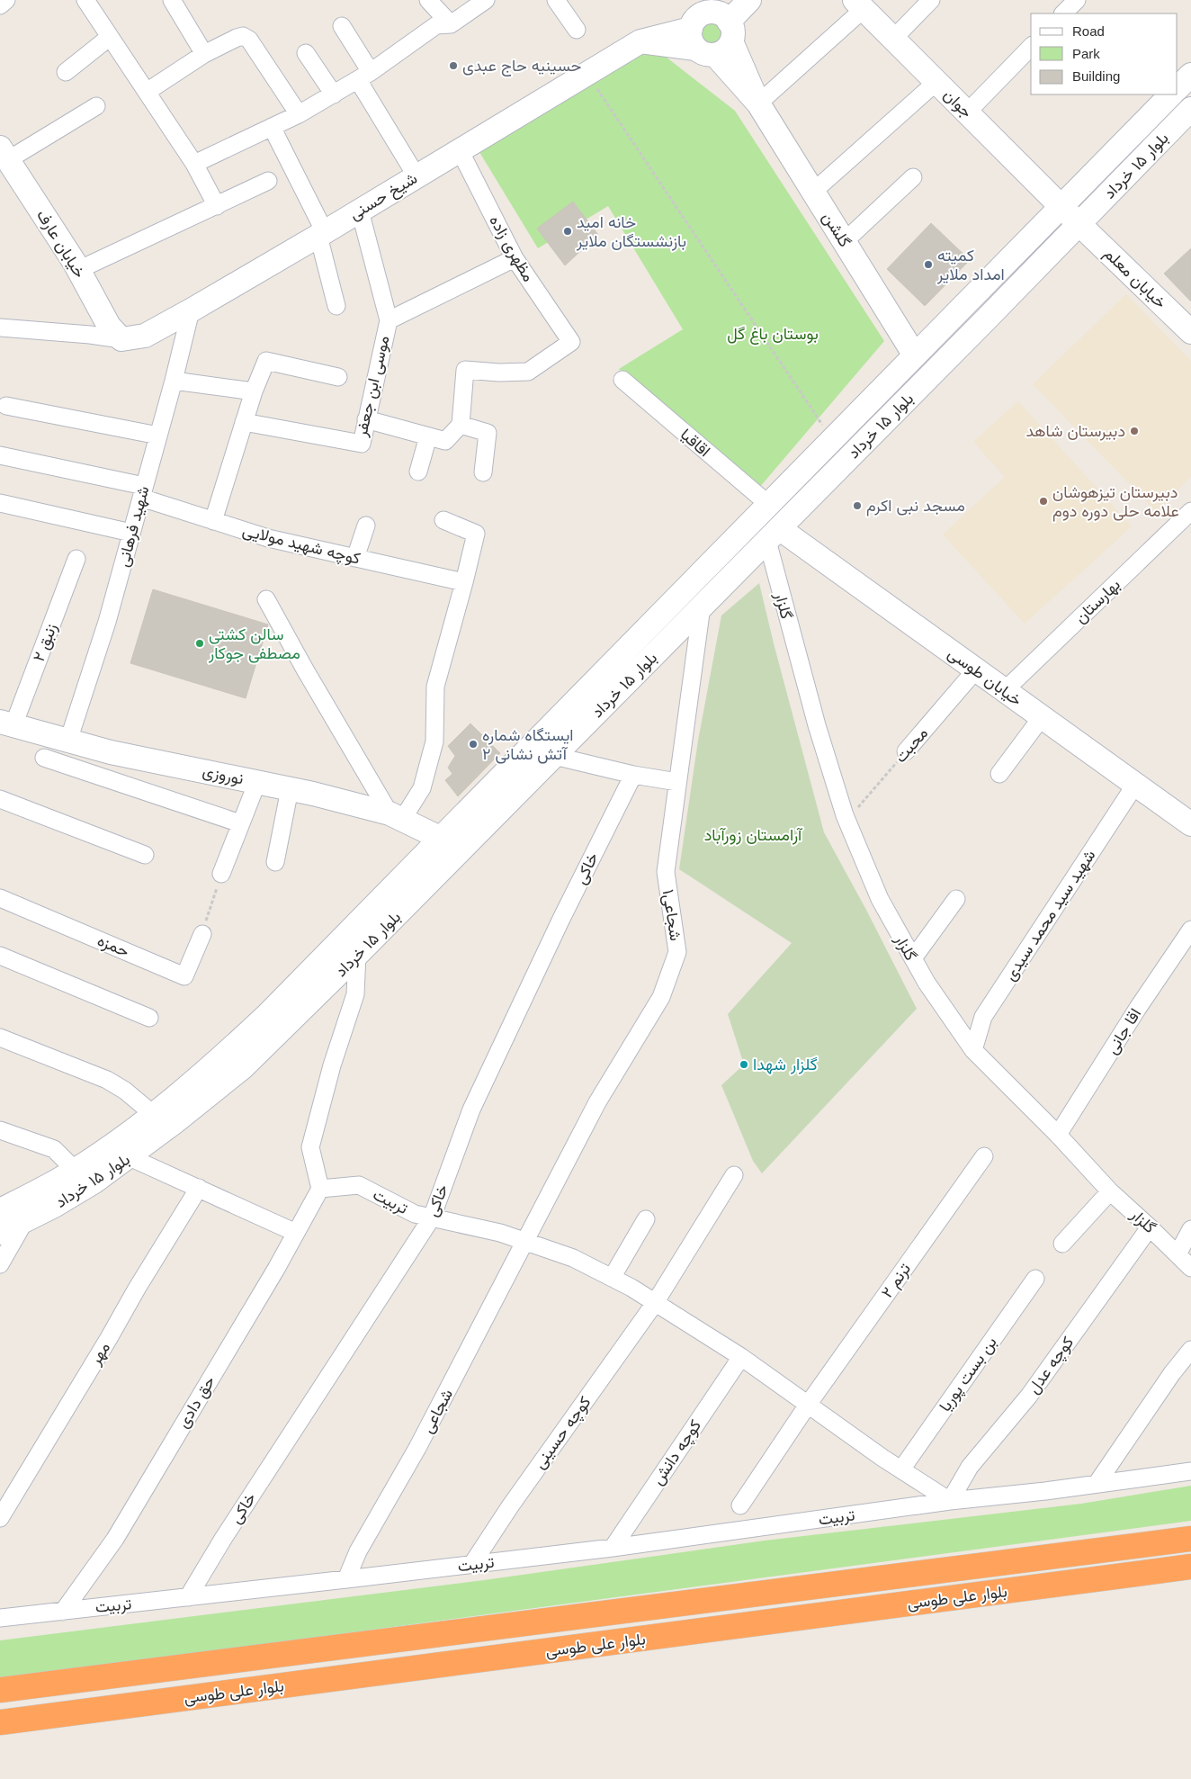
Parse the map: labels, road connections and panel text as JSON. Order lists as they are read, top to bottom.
{
  "streets": {
    "highway": ["بلوار علی طوسی"],
    "main road": [
      "جوان",
      "بلوار ۱۵ خرداد",
      "شیخ حسنی",
      "گلشن",
      "خیابان عارف",
      "خیابان معلم",
      "خیابان طوسی",
      "نوروزی"
    ],
    "street": [
      "مظهری زاده",
      "موسی ابن جعفر",
      "اقاقیا",
      "شهید فرهانی",
      "کوچه شهید مولایی",
      "بهارستان",
      "گلزار",
      "زنبق ۲",
      "محبت",
      "خاکی",
      "شجاعی۱",
      "شهید سید محمد سیدی",
      "حمزه",
      "اقا جانی",
      "تربیت",
      "ترنم ۲",
      "مهر",
      "کوچه عدل",
      "بن بست پوریا",
      "حق دادی",
      "شجاعی",
      "کوچه حسینی",
      "کوچه دانش"
    ]
  },
  "crossings": [
    ["جوان", "بلوار ۱۵ خرداد"],
    ["جوان", "خیابان معلم"],
    ["بلوار ۱۵ خرداد", "گلشن"],
    ["بلوار ۱۵ خرداد", "خیابان معلم"],
    ["بلوار ۱۵ خرداد", "اقاقیا"],
    ["بلوار ۱۵ خرداد", "گلزار"],
    ["بلوار ۱۵ خرداد", "خیابان طوسی"],
    ["بلوار ۱۵ خرداد", "نوروزی"],
    ["بلوار ۱۵ خرداد", "شجاعی۱"],
    ["شیخ حسنی", "گلشن"],
    ["شیخ حسنی", "خیابان عارف"],
    ["شیخ حسنی", "مظهری زاده"],
    ["شیخ حسنی", "شهید فرهانی"],
    ["شهید فرهانی", "کوچه شهید مولایی"],
    ["شهید فرهانی", "نوروزی"],
    ["بهارستان", "خیابان طوسی"],
    ["گلزار", "خیابان طوسی"],
    ["گلزار", "محبت"],
    ["گلزار", "شهید سید محمد سیدی"],
    ["گلزار", "اقا جانی"],
    ["گلزار", "کوچه عدل"],
    ["زنبق ۲", "نوروزی"],
    ["خیابان طوسی", "محبت"],
    ["خیابان طوسی", "شهید سید محمد سیدی"],
    ["خاکی", "تربیت"],
    ["شجاعی۱", "تربیت"],
    ["شجاعی۱", "شجاعی"],
    ["تربیت", "ترنم ۲"],
    ["تربیت", "کوچه عدل"],
    ["تربیت", "بن بست پوریا"],
    ["تربیت", "حق دادی"],
    ["تربیت", "شجاعی"],
    ["تربیت", "کوچه حسینی"],
    ["تربیت", "کوچه دانش"]
  ],
  "parks": ["بوستان باغ گل", "آرامستان زورآباد"],
  "places": [
    "حسینیه حاج عبدی",
    "خانه امید بازنشستگان ملایر",
    "کمیته امداد ملایر",
    "دبیرستان شاهد",
    "دبیرستان تیزهوشان علامه حلی دوره دوم",
    "مسجد نبی اکرم",
    "سالن کشتی مصطفی جوکار",
    "ایستگاه شماره ۲ آتش نشانی",
    "گلزار شهدا"
  ],
  "legend": ["Road", "Park", "Building"]
}
